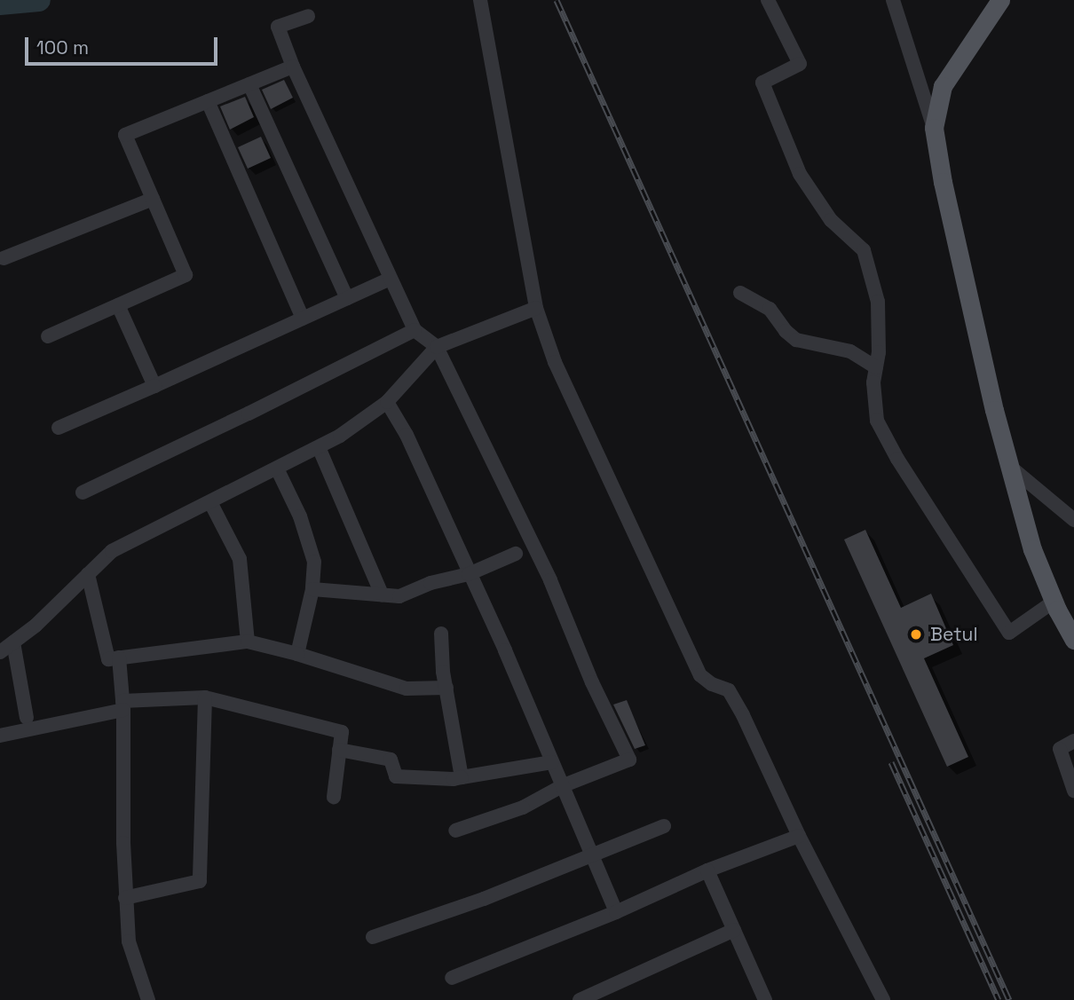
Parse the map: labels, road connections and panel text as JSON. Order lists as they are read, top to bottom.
{
  "places": ["Betul"],
  "scale_bar": "100 m"
}
